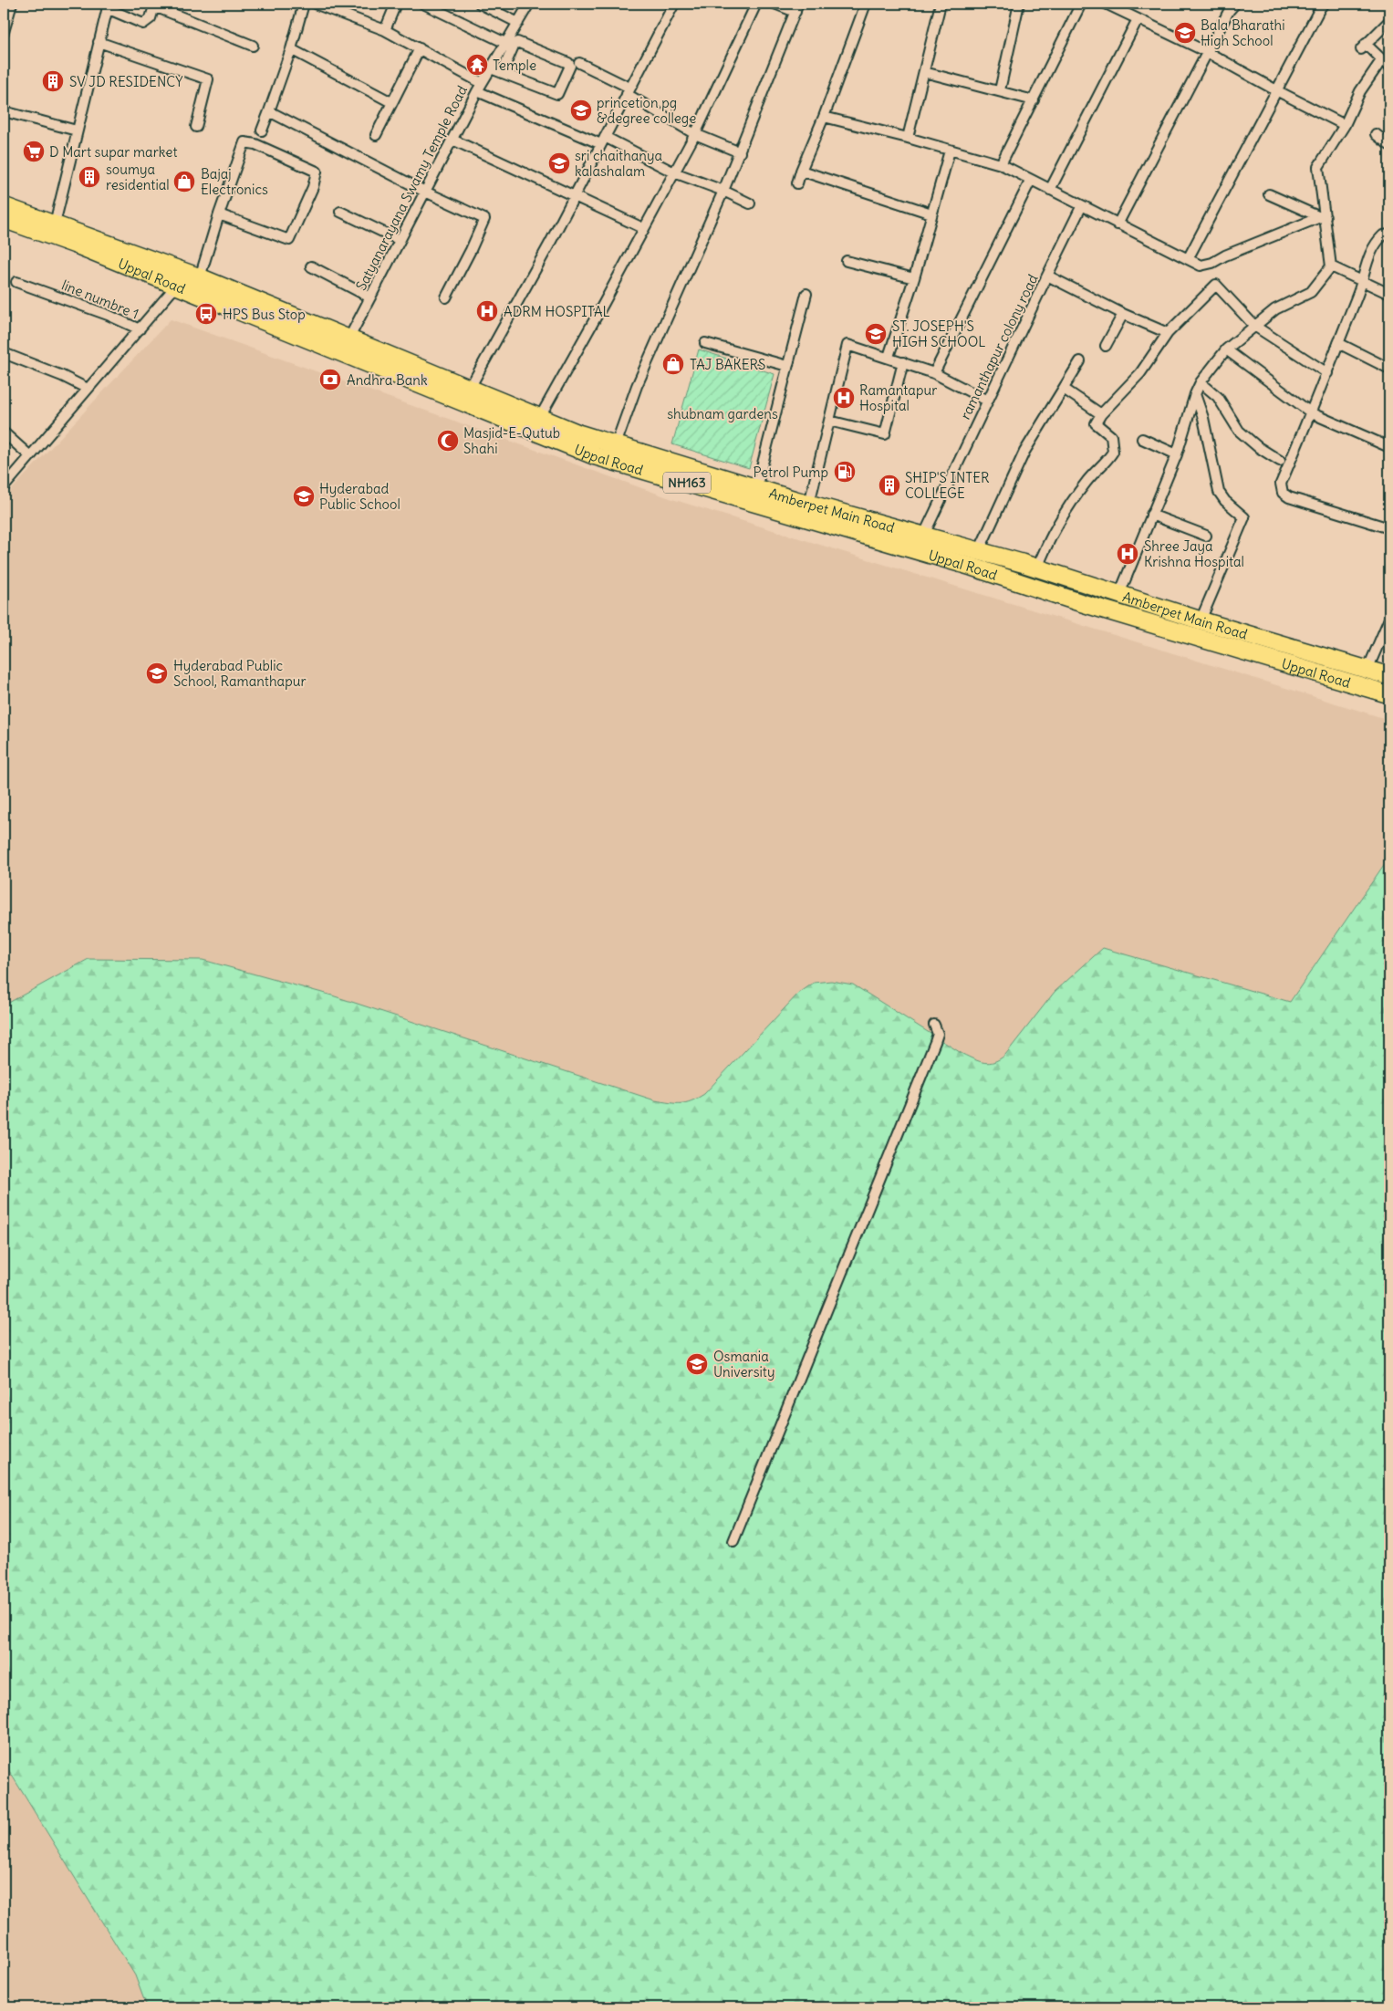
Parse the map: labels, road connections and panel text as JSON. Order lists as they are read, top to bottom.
{
  "streets": {
    "highway": ["Uppal Road", "NH163", "Amberpet Main Road"],
    "street": ["Satyanarayana Swamy Temple Road", "line numbre 1", "ramanthapur colony road"]
  },
  "crossings": [
    ["Satyanarayana Swamy Temple Road", "Amberpet Main Road"],
    ["Uppal Road", "ramanthapur colony road"],
    ["Uppal Road", "Amberpet Main Road"],
    ["ramanthapur colony road", "Amberpet Main Road"]
  ],
  "parks": ["shubnam gardens"],
  "places": {
    "school or university": [
      "Bala Bharathi High School",
      "princetion pg &degree college",
      "sri chaithanya kalashalam",
      "ST. JOSEPH'S HIGH SCHOOL",
      "Hyderabad Public School",
      "Hyderabad Public School, Ramanthapur",
      "Osmania University"
    ],
    "temple": ["Temple"],
    "building": ["SV JD RESIDENCY", "soumya residential", "SHIP'S INTER COLLEGE"],
    "supermarket": ["D Mart supar market"],
    "shop": ["Bajaj Electronics", "TAJ BAKERS"],
    "hospital": ["ADRM HOSPITAL", "Ramantapur Hospital", "Shree Jaya Krishna Hospital"],
    "bus stop": ["HPS Bus Stop"],
    "bank": ["Andhra Bank"],
    "mosque": ["Masjid-E-Qutub Shahi"],
    "fuel station": ["Petrol Pump"]
  }
}
